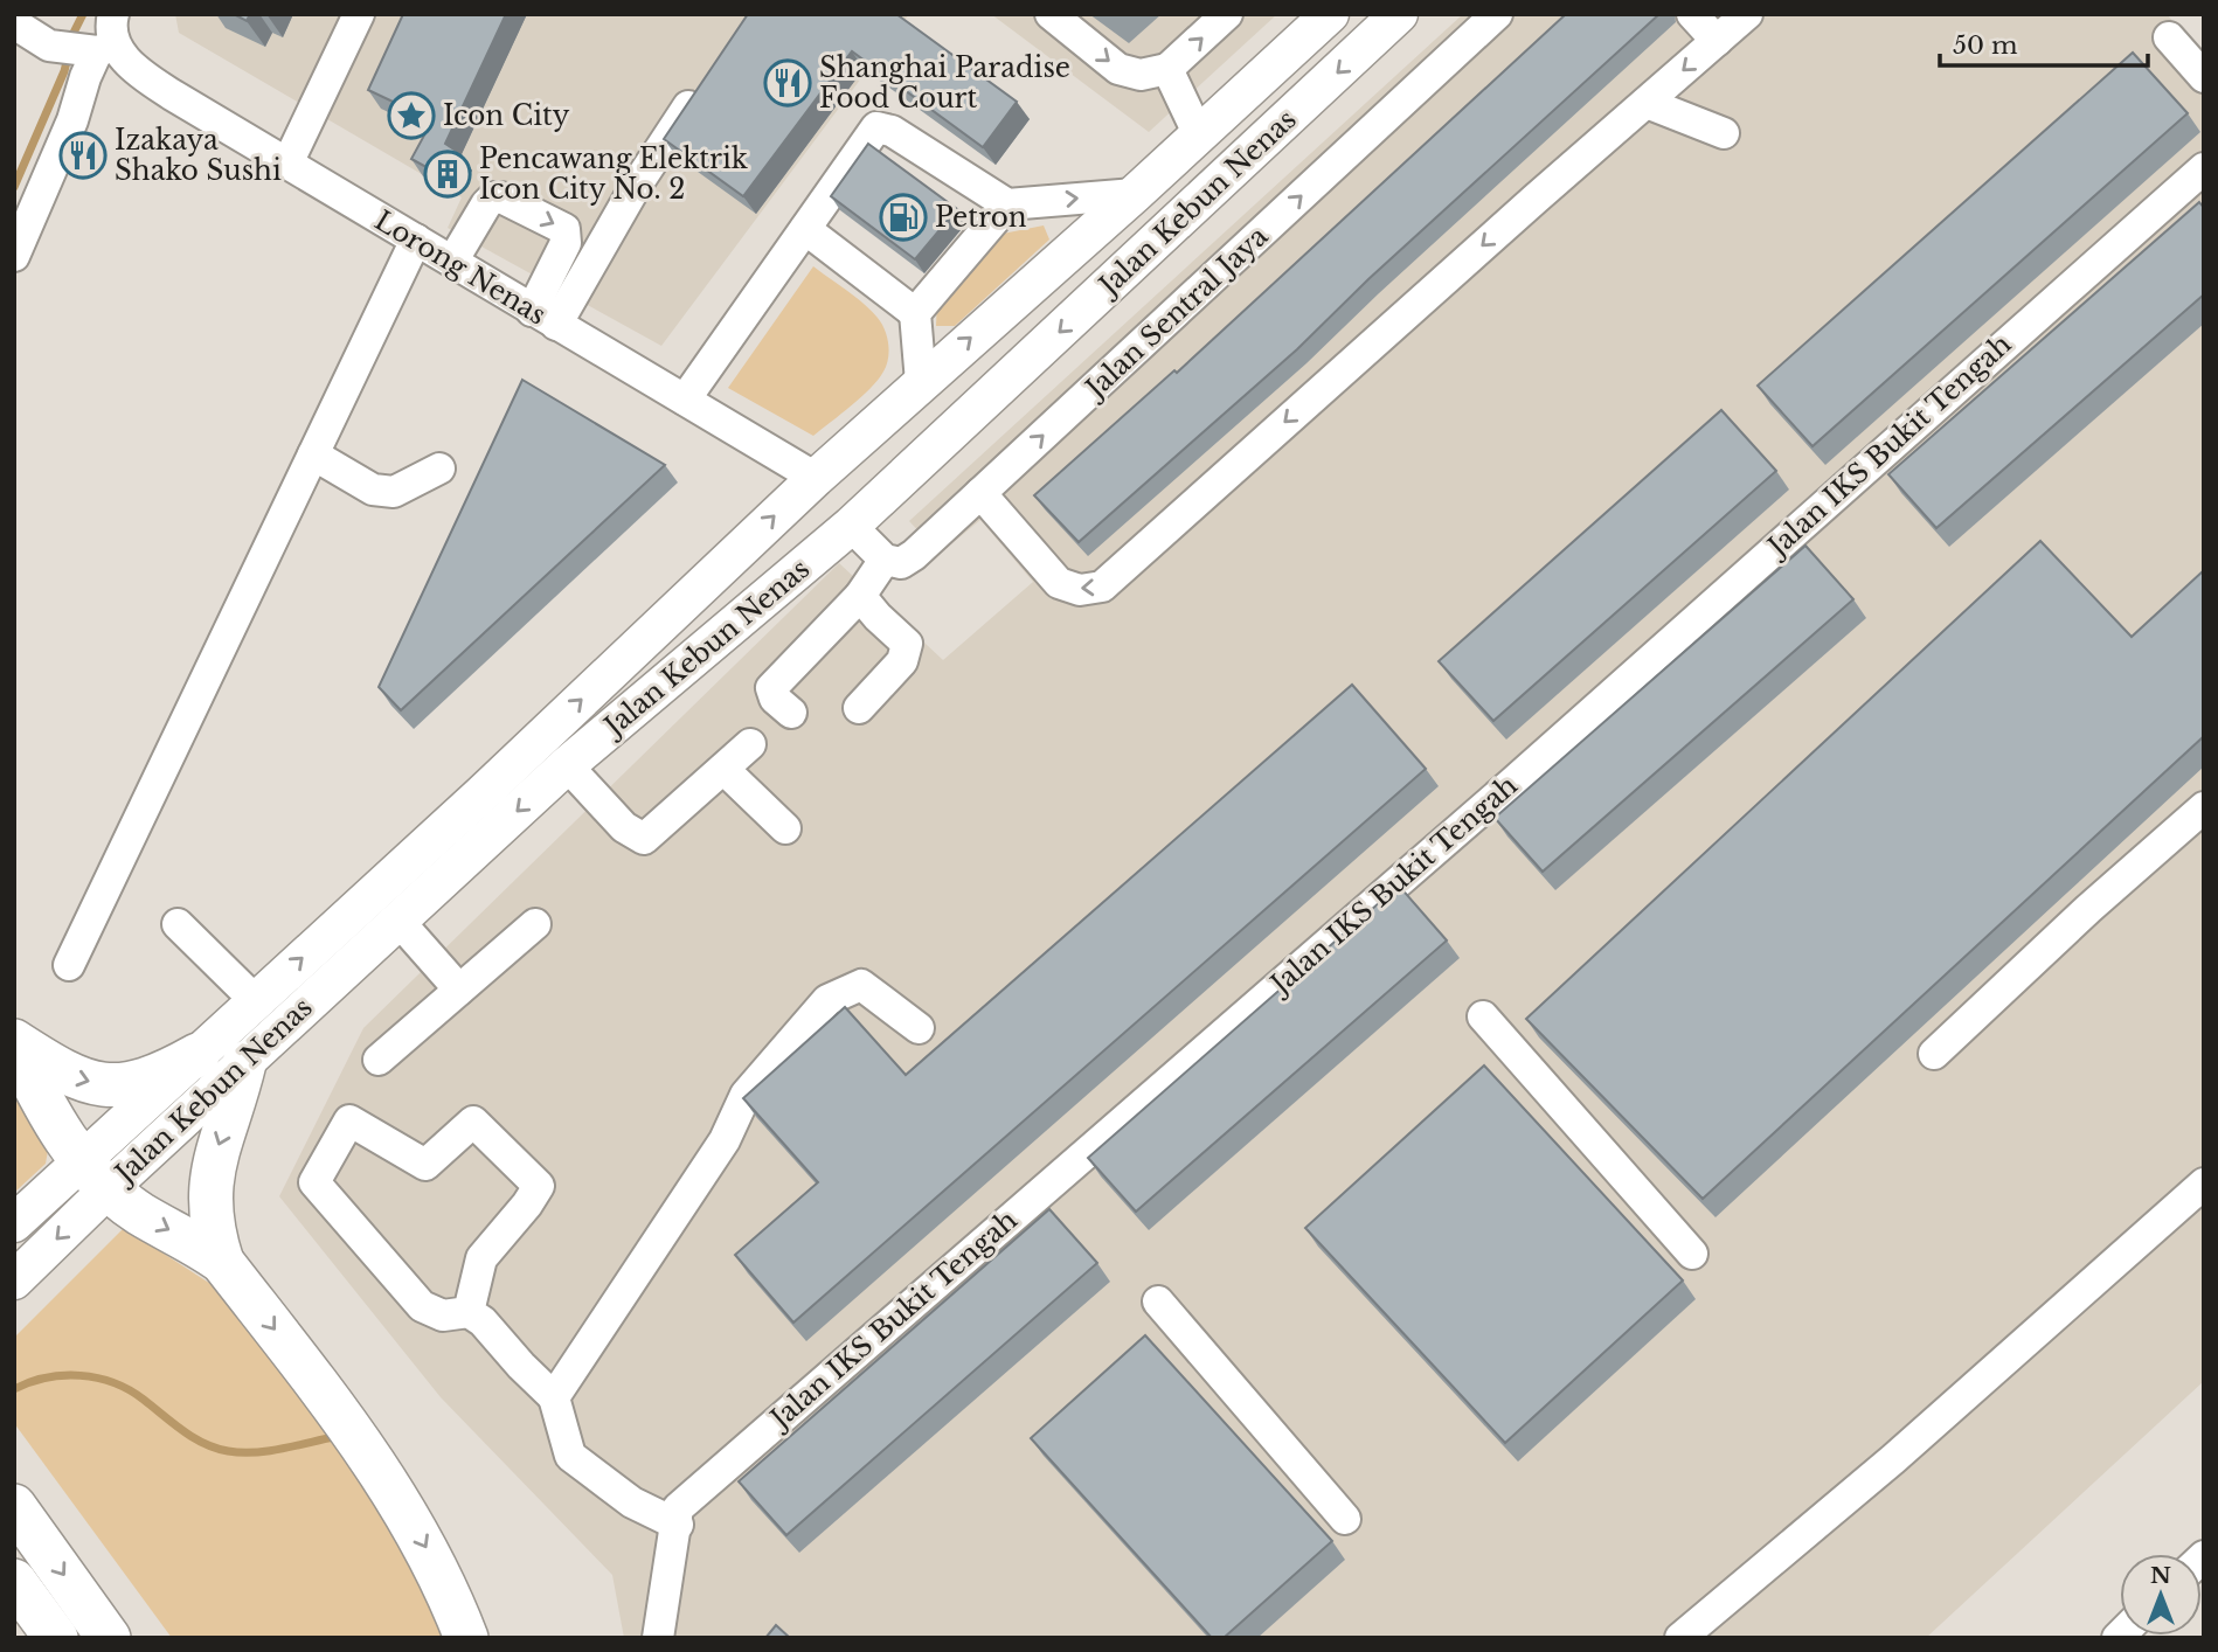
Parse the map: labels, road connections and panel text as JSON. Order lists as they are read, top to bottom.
{
  "streets": {
    "main road": ["Jalan Kebun Nenas"],
    "street": ["Lorong Nenas", "Jalan Sentral Jaya", "Jalan IKS Bukit Tengah"]
  },
  "crossings": [
    ["Jalan Kebun Nenas", "Lorong Nenas"]
  ],
  "places": {
    "restaurant": ["Shanghai Paradise Food Court", "Izakaya Shako Sushi"],
    "place": ["Icon City"],
    "building": ["Pencawang Elektrik Icon City No. 2"],
    "fuel station": ["Petron"]
  },
  "scale_bar": "50 m",
  "north": "top"
}
